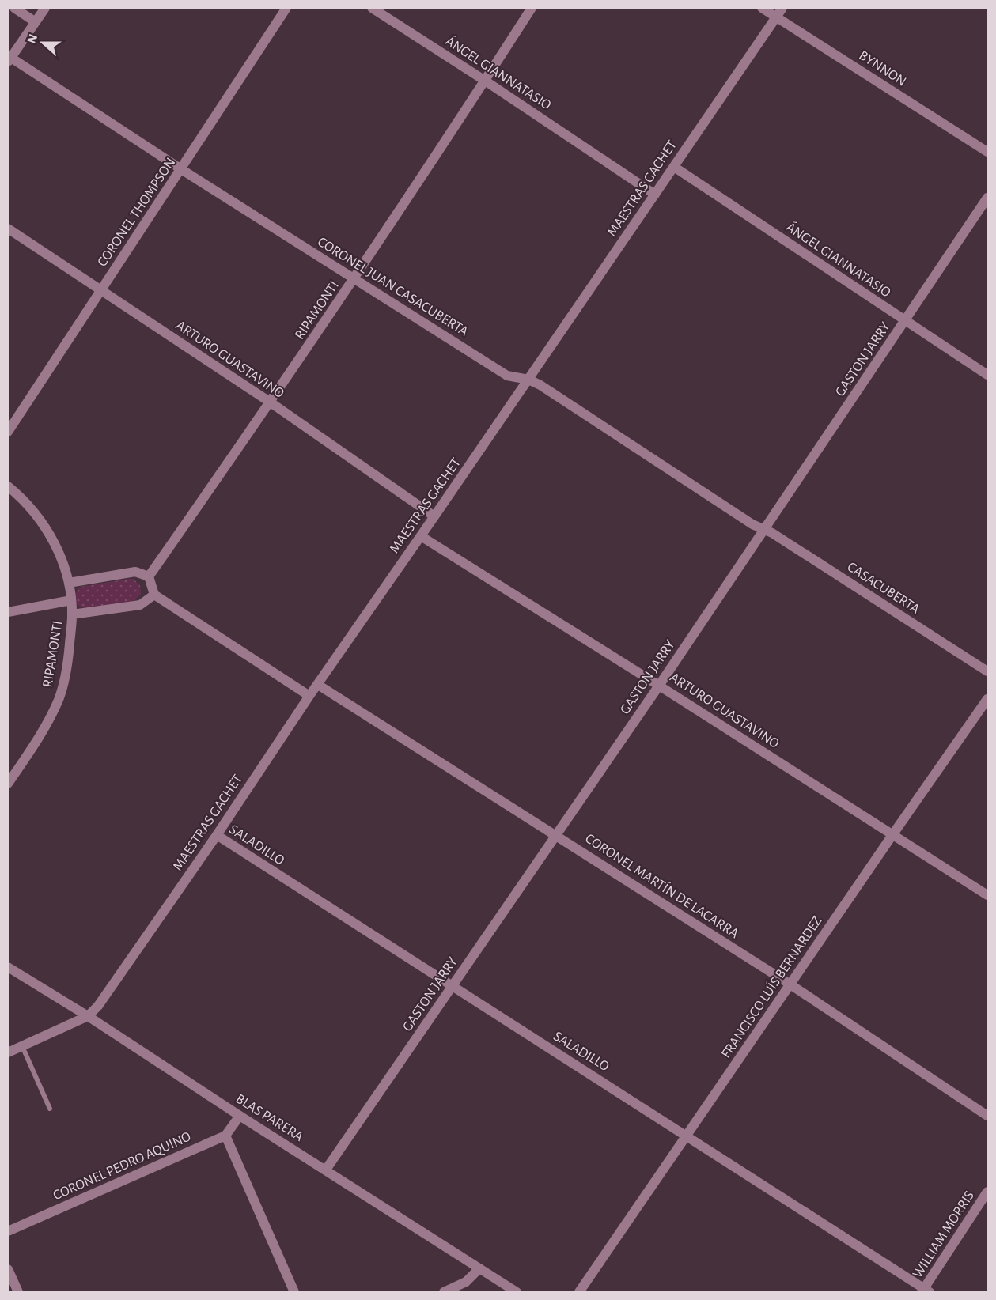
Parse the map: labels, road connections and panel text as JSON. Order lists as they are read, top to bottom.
{
  "streets": {
    "street": [
      "BYNNON",
      "ÁNGEL GIANNATASIO",
      "MAESTRAS GACHET",
      "CORONEL THOMPSON",
      "CORONEL JUAN CASACUBERTA",
      "RIPAMONTI",
      "ARTURO GUASTAVINO",
      "GASTON JARRY",
      "CASACUBERTA",
      "SALADILLO",
      "CORONEL MARTÍN DE LACARRA",
      "FRANCISCO LUÍS BERNARDEZ",
      "BLAS PARERA",
      "CORONEL PEDRO AQUINO",
      "WILLIAM MORRIS"
    ]
  },
  "crossings": [
    ["BYNNON", "MAESTRAS GACHET"],
    ["ÁNGEL GIANNATASIO", "MAESTRAS GACHET"],
    ["ÁNGEL GIANNATASIO", "RIPAMONTI"],
    ["ÁNGEL GIANNATASIO", "GASTON JARRY"],
    ["MAESTRAS GACHET", "CORONEL JUAN CASACUBERTA"],
    ["MAESTRAS GACHET", "ARTURO GUASTAVINO"],
    ["MAESTRAS GACHET", "SALADILLO"],
    ["MAESTRAS GACHET", "CORONEL MARTÍN DE LACARRA"],
    ["MAESTRAS GACHET", "BLAS PARERA"],
    ["CORONEL THOMPSON", "CORONEL JUAN CASACUBERTA"],
    ["CORONEL THOMPSON", "ARTURO GUASTAVINO"],
    ["CORONEL JUAN CASACUBERTA", "RIPAMONTI"],
    ["CORONEL JUAN CASACUBERTA", "GASTON JARRY"],
    ["CORONEL JUAN CASACUBERTA", "CASACUBERTA"],
    ["RIPAMONTI", "ARTURO GUASTAVINO"],
    ["ARTURO GUASTAVINO", "GASTON JARRY"],
    ["ARTURO GUASTAVINO", "FRANCISCO LUÍS BERNARDEZ"],
    ["GASTON JARRY", "CASACUBERTA"],
    ["GASTON JARRY", "SALADILLO"],
    ["GASTON JARRY", "CORONEL MARTÍN DE LACARRA"],
    ["GASTON JARRY", "BLAS PARERA"],
    ["SALADILLO", "FRANCISCO LUÍS BERNARDEZ"],
    ["SALADILLO", "WILLIAM MORRIS"],
    ["CORONEL MARTÍN DE LACARRA", "FRANCISCO LUÍS BERNARDEZ"]
  ],
  "north": "left"
}
